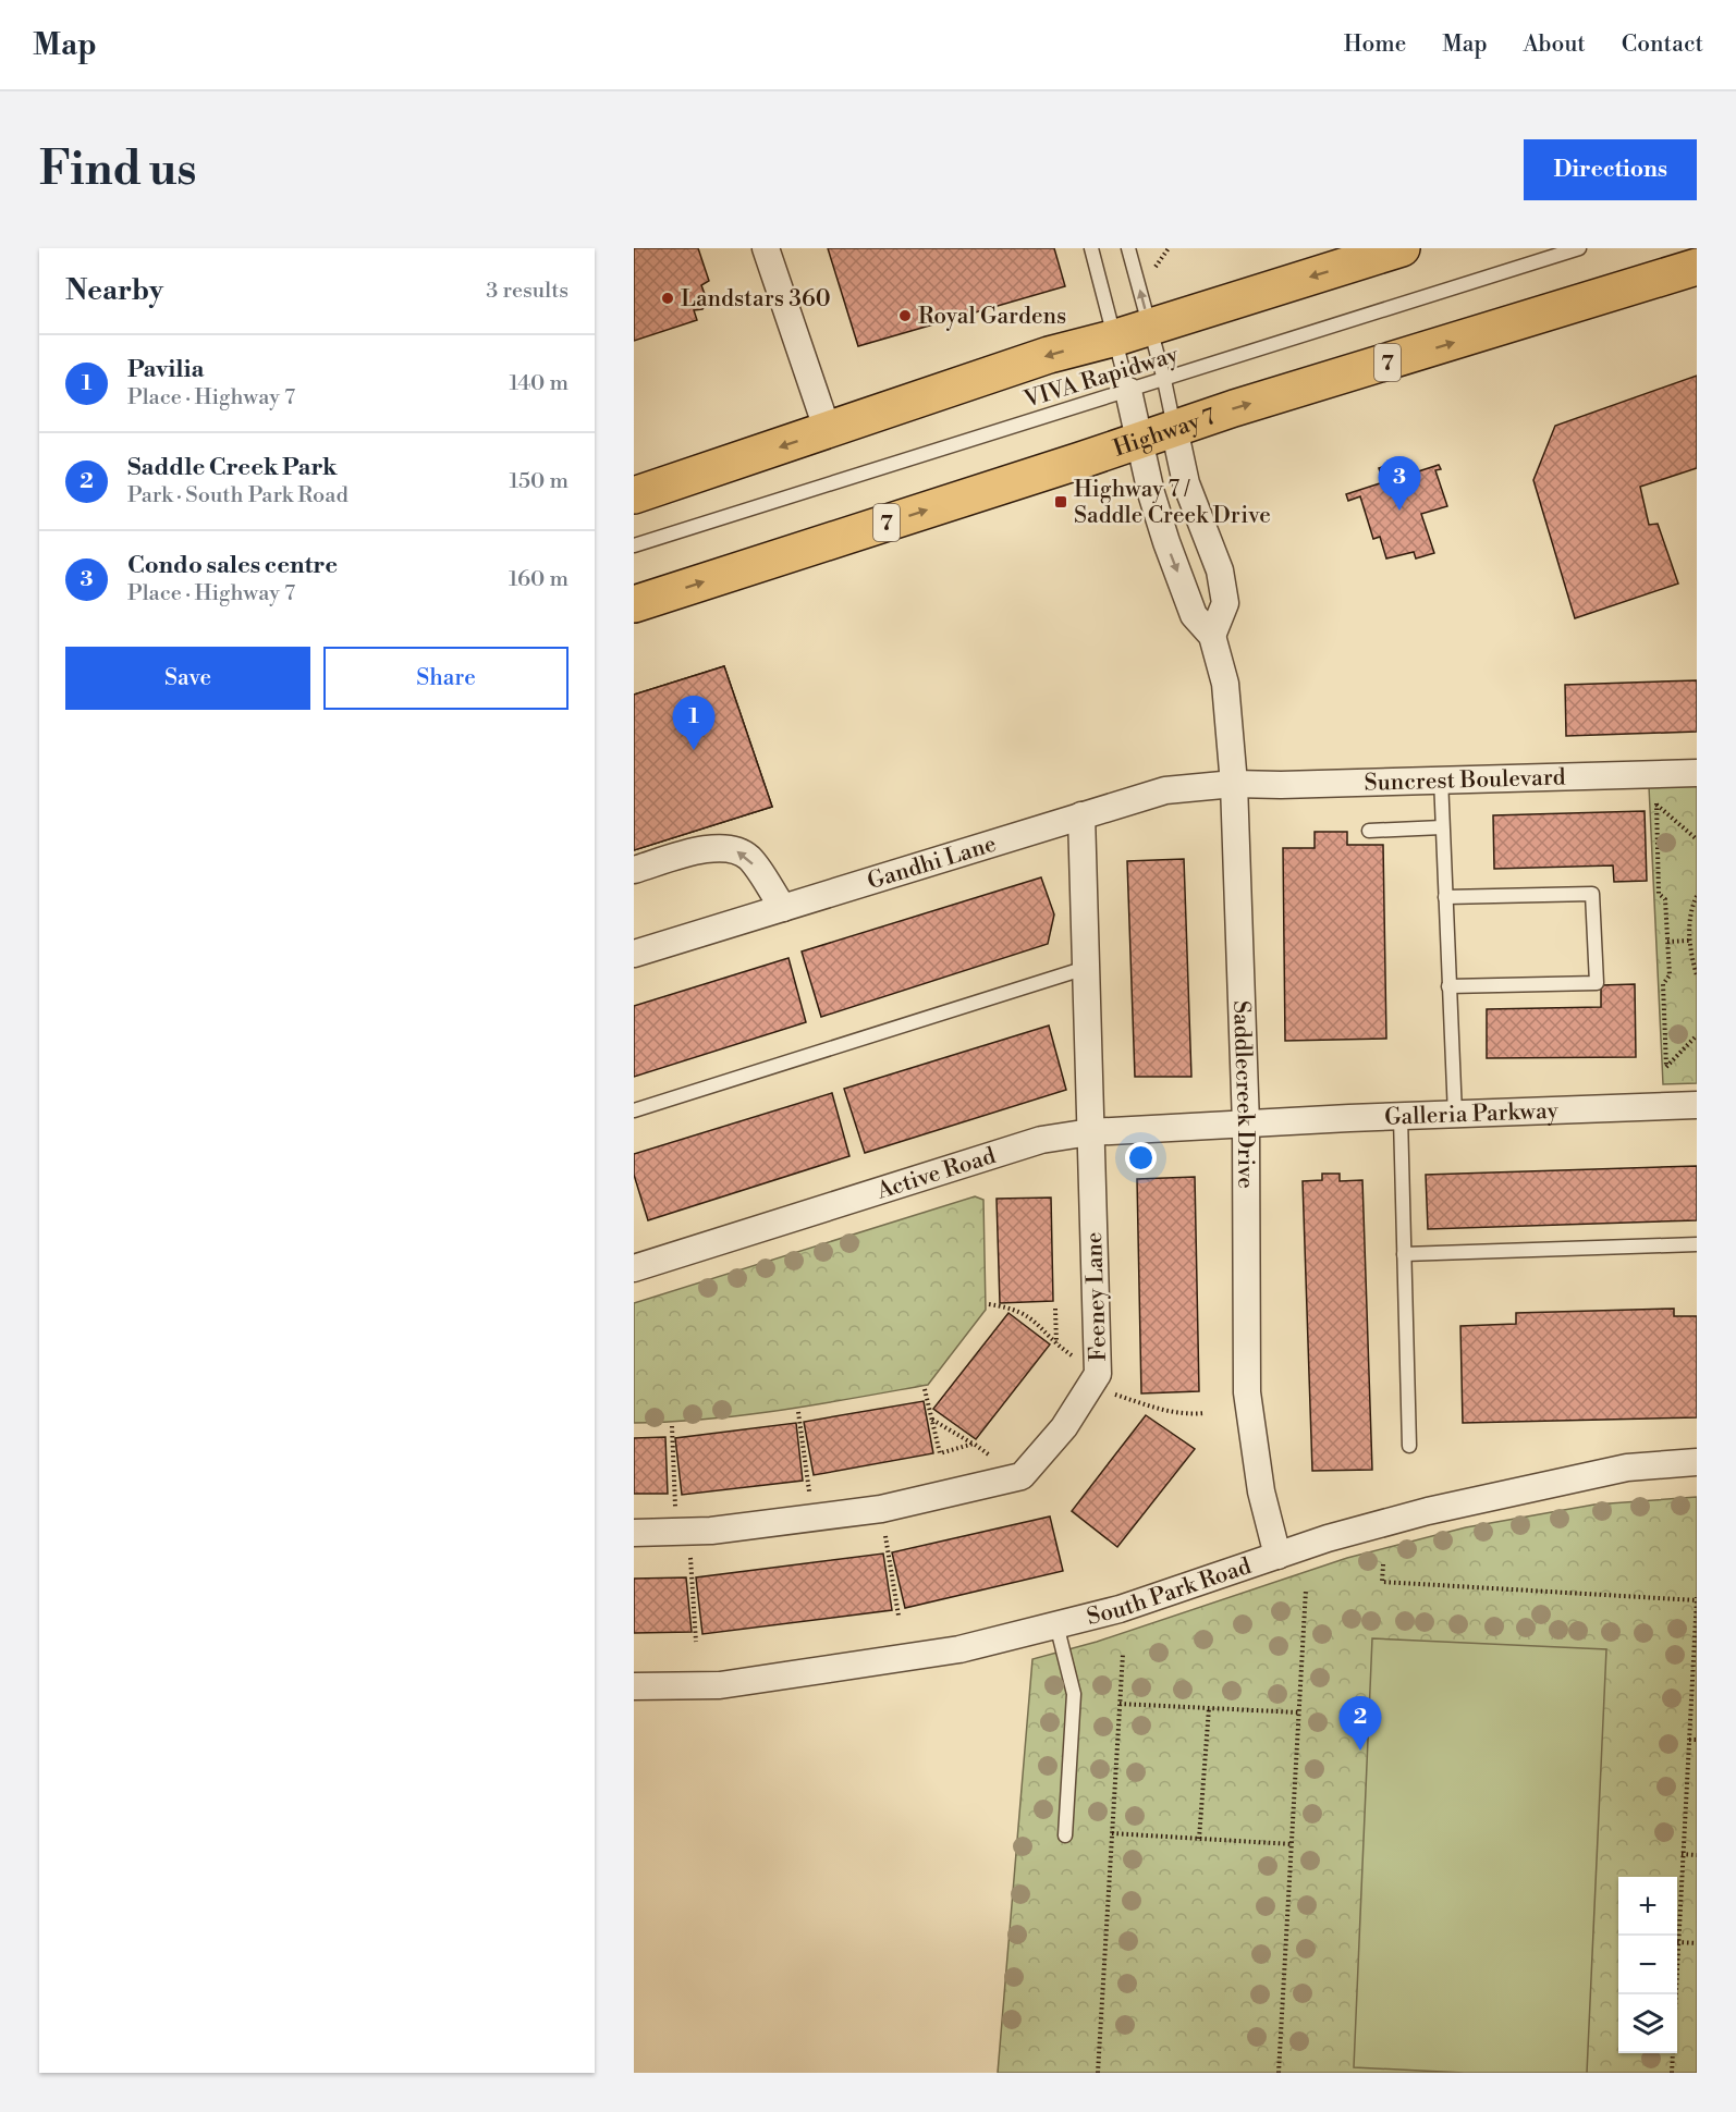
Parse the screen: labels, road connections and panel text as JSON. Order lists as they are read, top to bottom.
{
  "streets": {
    "main road": ["7", "Highway 7"],
    "street": [
      "Suncrest Boulevard",
      "Gandhi Lane",
      "Saddlecreek Drive",
      "Galleria Parkway",
      "Active Road",
      "Feeney Lane",
      "South Park Road"
    ],
    "lane": ["VIVA Rapidway"]
  },
  "crossings": [
    ["VIVA Rapidway", "Saddlecreek Drive"],
    ["Highway 7", "Saddlecreek Drive"],
    ["Suncrest Boulevard", "Gandhi Lane"],
    ["Suncrest Boulevard", "Saddlecreek Drive"],
    ["Gandhi Lane", "Saddlecreek Drive"],
    ["Gandhi Lane", "Feeney Lane"],
    ["Saddlecreek Drive", "Galleria Parkway"],
    ["Saddlecreek Drive", "Active Road"],
    ["Saddlecreek Drive", "South Park Road"],
    ["Galleria Parkway", "Active Road"],
    ["Active Road", "Feeney Lane"]
  ],
  "places": {
    "other": ["Landstars 360", "Royal Gardens"],
    "transit": ["Highway 7 / Saddle Creek Drive"]
  },
  "page": {
    "header": "Map",
    "nav": [
      "Home",
      "Map",
      "About",
      "Contact"
    ],
    "buttons": [
      "Directions",
      ["Save", "Share"]
    ],
    "title": "Find us",
    "heading": ["Nearby", "3 results"],
    "list": [
      {
        "mark": "1",
        "name": "Pavilia",
        "note": "Place · Highway 7",
        "value": "140 m"
      },
      {
        "mark": "2",
        "name": "Saddle Creek Park",
        "note": "Park · South Park Road",
        "value": "150 m"
      },
      {
        "mark": "3",
        "name": "Condo sales centre",
        "note": "Place · Highway 7",
        "value": "160 m"
      }
    ],
    "pins": ["3", "1", "2"],
    "map_buttons": ["+", "−"]
  }
}
